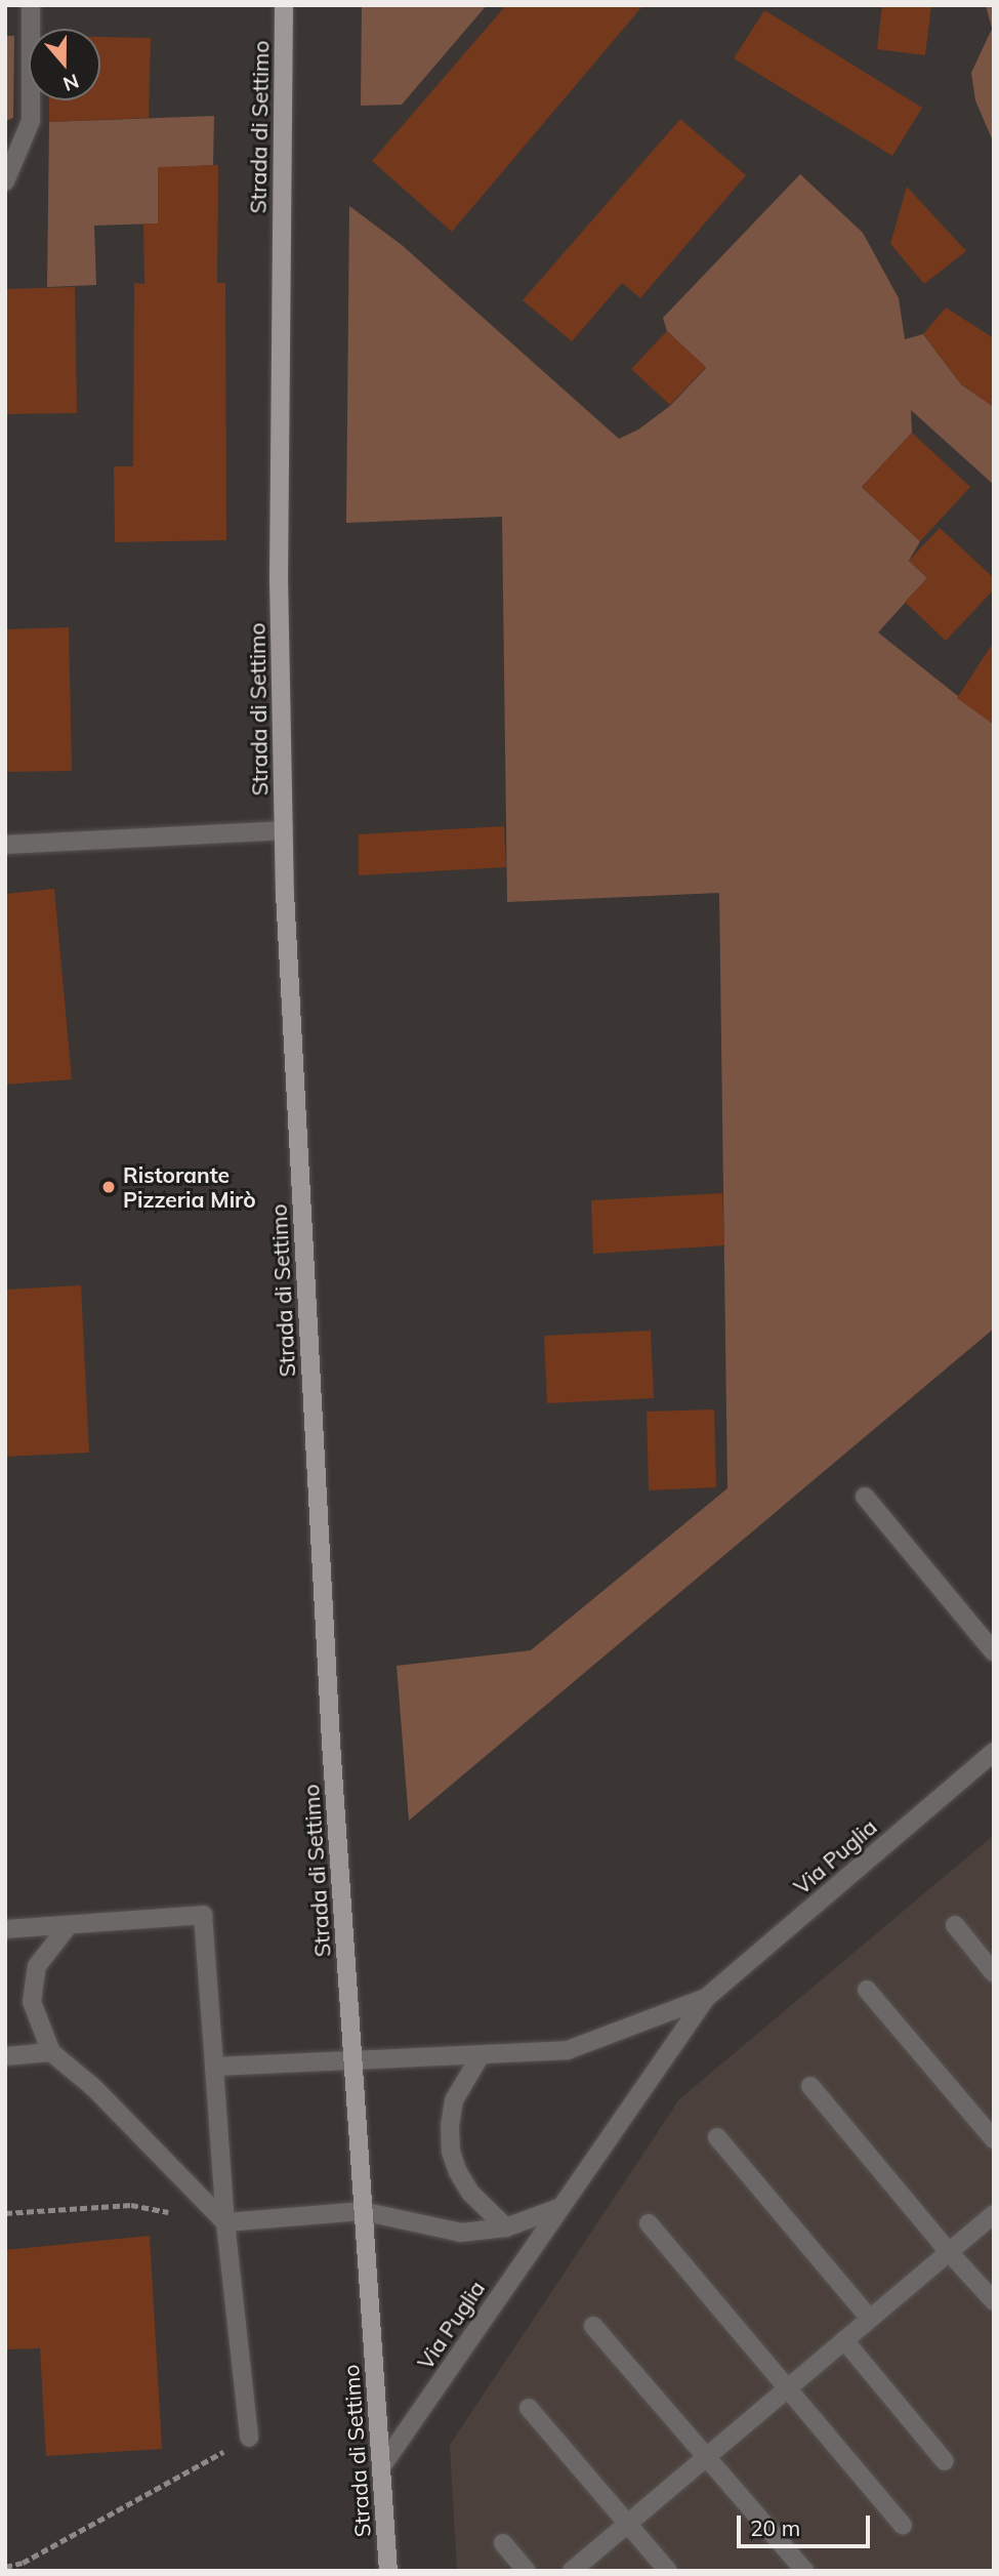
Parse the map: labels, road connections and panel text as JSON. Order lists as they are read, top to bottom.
{
  "streets": {
    "main road": ["Strada di Settimo"],
    "street": ["Via Puglia"]
  },
  "crossings": [
    ["Strada di Settimo", "Via Puglia"]
  ],
  "places": ["Ristorante Pizzeria Mirò"],
  "scale_bar": "20 m",
  "north": "bottom"
}
